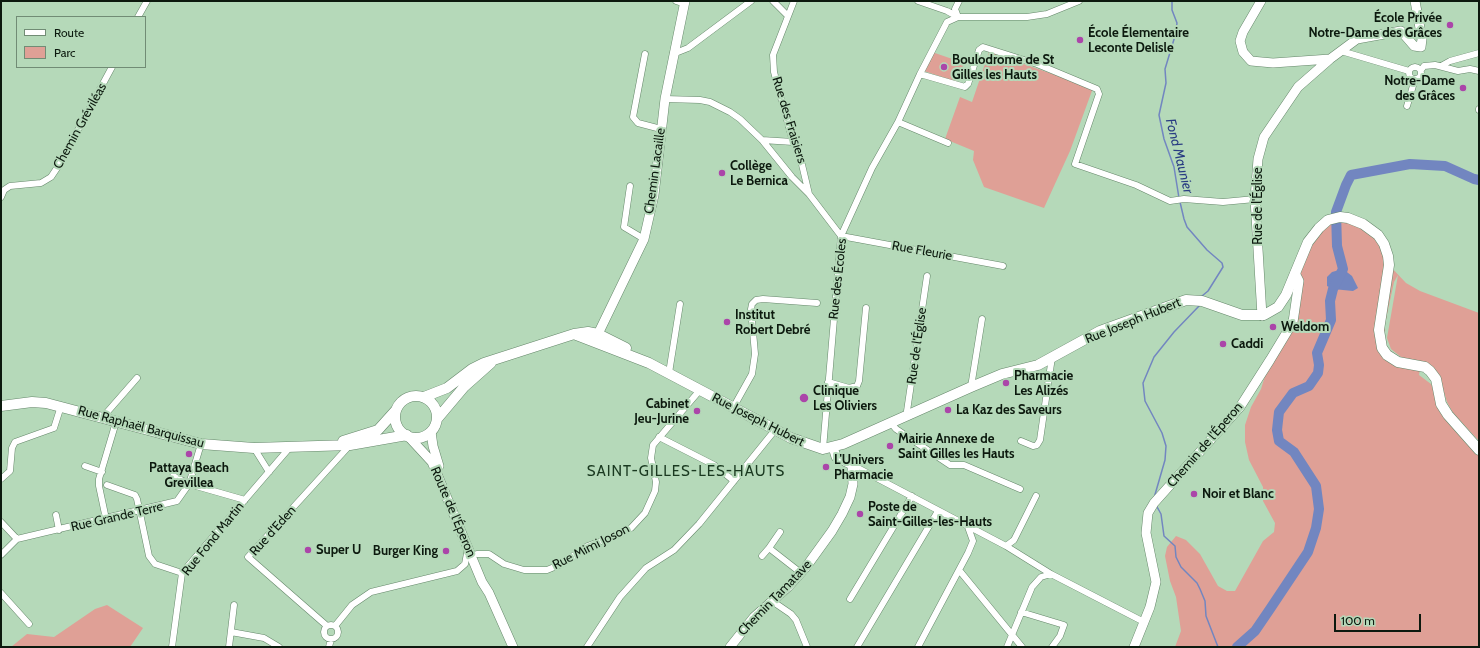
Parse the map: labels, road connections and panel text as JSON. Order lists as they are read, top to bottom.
{
  "streets": {
    "main road": ["Rue Joseph Hubert", "Rue Raphaël Barquissau"],
    "street": [
      "Rue des Fraisiers",
      "Chemin Gréviléas",
      "Chemin Lacaille",
      "Rue de l'Église",
      "Rue Fleurie",
      "Rue des Écoles",
      "Chemin de l'Éperon",
      "Route de l'Éperon",
      "Rue Grande Terre",
      "Rue d'Eden",
      "Rue Fond Martin",
      "Rue Mimi Joson",
      "Chemin Tamatave"
    ]
  },
  "crossings": [
    ["Chemin Lacaille", "Rue Joseph Hubert"],
    ["Rue de l'Église", "Rue Joseph Hubert"],
    ["Rue Fleurie", "Rue des Écoles"],
    ["Rue des Écoles", "Rue Joseph Hubert"],
    ["Rue Joseph Hubert", "Rue Raphaël Barquissau"],
    ["Rue Joseph Hubert", "Route de l'Éperon"],
    ["Rue Joseph Hubert", "Rue Mimi Joson"],
    ["Rue Raphaël Barquissau", "Route de l'Éperon"],
    ["Rue Raphaël Barquissau", "Rue Grande Terre"],
    ["Rue Raphaël Barquissau", "Rue d'Eden"],
    ["Rue Raphaël Barquissau", "Rue Fond Martin"],
    ["Route de l'Éperon", "Rue Mimi Joson"]
  ],
  "districts": ["SAINT-GILLES-LES-HAUTS"],
  "water": ["Fond Maunier"],
  "places": [
    "École Privée Notre-Dame des Grâces",
    "École Élementaire Leconte Delisle",
    "Boulodrome de St Gilles les Hauts",
    "Notre-Dame des Grâces",
    "Collège Le Bernica",
    "Institut Robert Debré",
    "Weldom",
    "Caddi",
    "Pharmacie Les Alizés",
    "Clinique Les Oliviers",
    "La Kaz des Saveurs",
    "Cabinet Jeu-Jurine",
    "Mairie Annexe de Saint Gilles les Hauts",
    "Pattaya Beach Grevillea",
    "L'Univers Pharmacie",
    "Noir et Blanc",
    "Poste de Saint-Gilles-les-Hauts",
    "Super U",
    "Burger King"
  ],
  "legend": ["Route", "Parc"],
  "scale_bar": "100 m"
}
